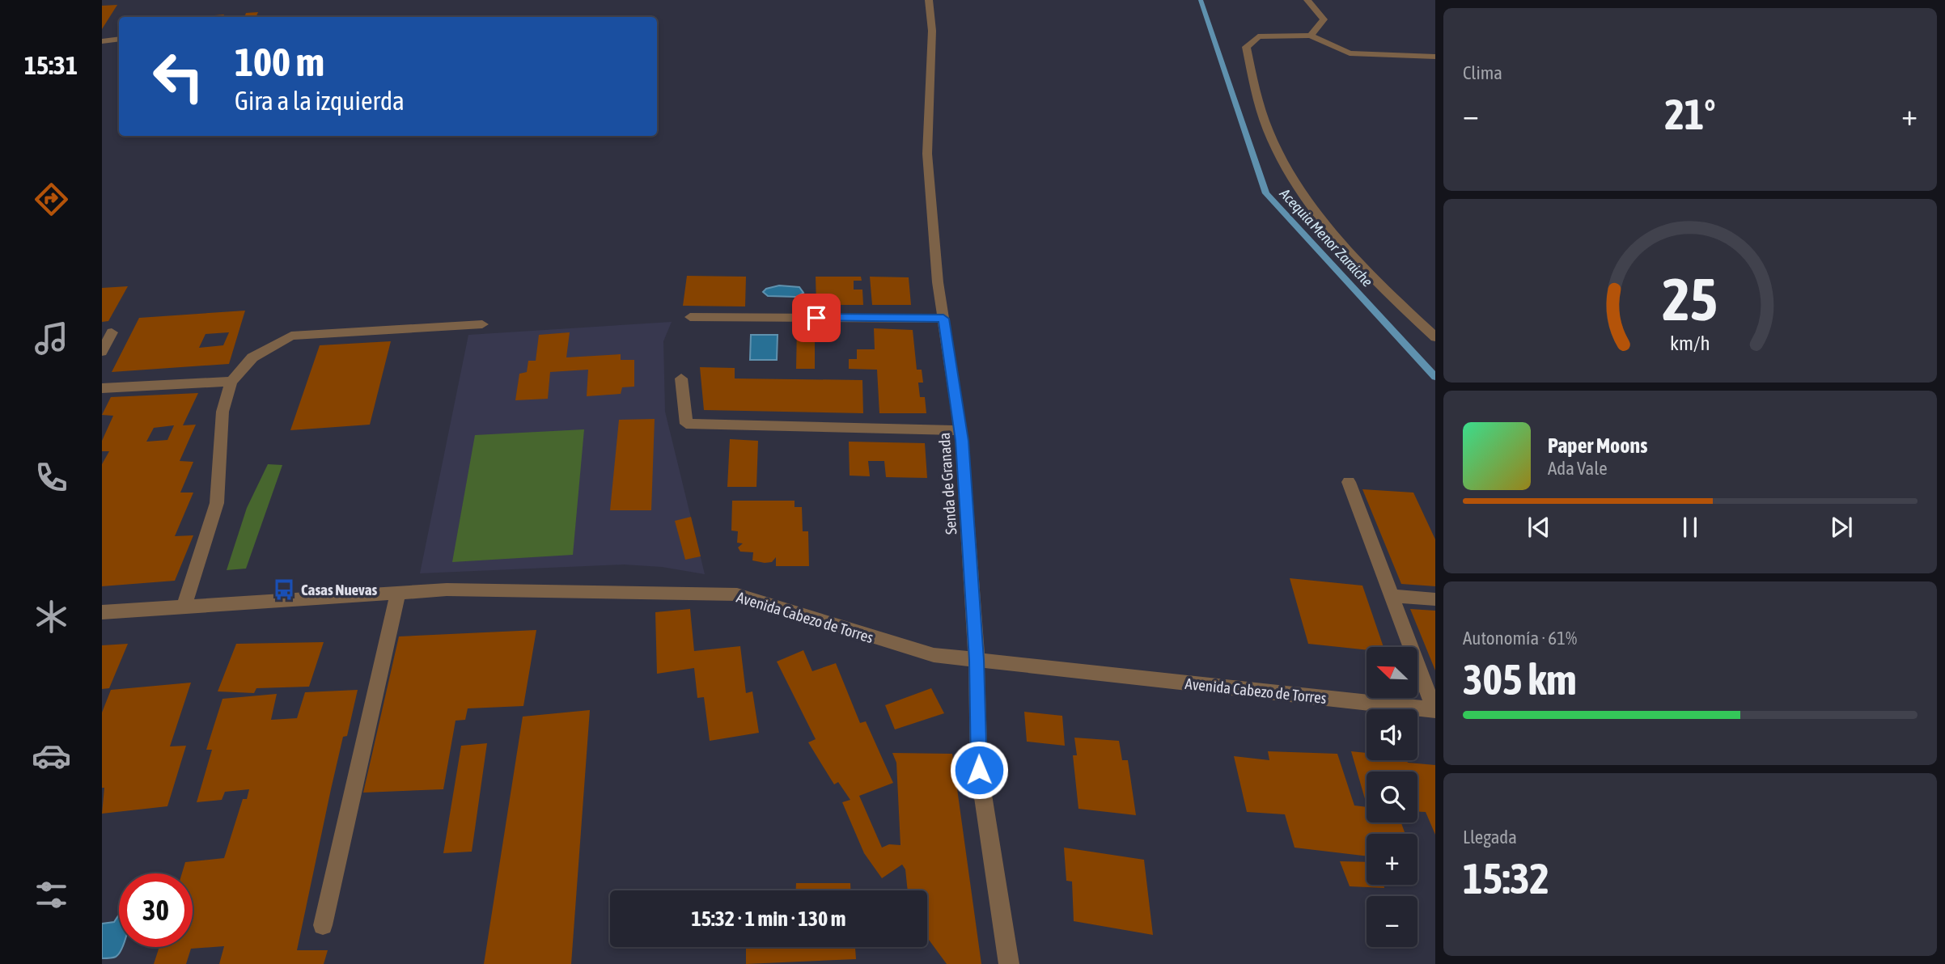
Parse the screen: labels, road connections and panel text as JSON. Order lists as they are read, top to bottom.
{
  "streets": {
    "street": ["Senda de Granada", "Avenida Cabezo de Torres"]
  },
  "crossings": [
    ["Senda de Granada", "Avenida Cabezo de Torres"]
  ],
  "water": ["Acequia Menor Zaraiche"],
  "places": {
    "bus stop": ["Casas Nuevas"]
  },
  "north": "top left",
  "page": {
    "tabs": "15:31",
    "tile": [
      "Clima",
      ["Autonomía · 61%", "305 km"],
      ["Llegada", "15:32"]
    ],
    "turn": ["100 m", "Gira a la izquierda"],
    "heat": ["−", "21°", "+"],
    "song": ["Paper Moons", "Ada Vale"],
    "map_buttons": ["+", "−"],
    "limit": "30",
    "trip": "15:32 · 1 min · 130 m",
    "gauge": ["25", "km/h"]
  }
}
